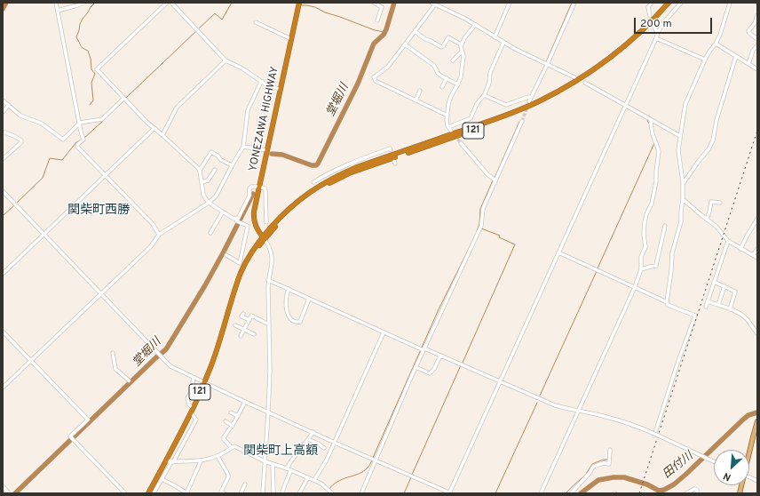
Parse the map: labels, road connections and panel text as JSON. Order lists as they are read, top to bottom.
{
  "streets": {
    "highway": ["YONEZAWA HIGHWAY", "121"]
  },
  "crossings": [
    ["YONEZAWA HIGHWAY", "121"]
  ],
  "districts": ["関柴町西勝", "関柴町上高額"],
  "water": ["堂堀川", "田付川"],
  "scale_bar": "200 m",
  "north": "bottom left"
}
